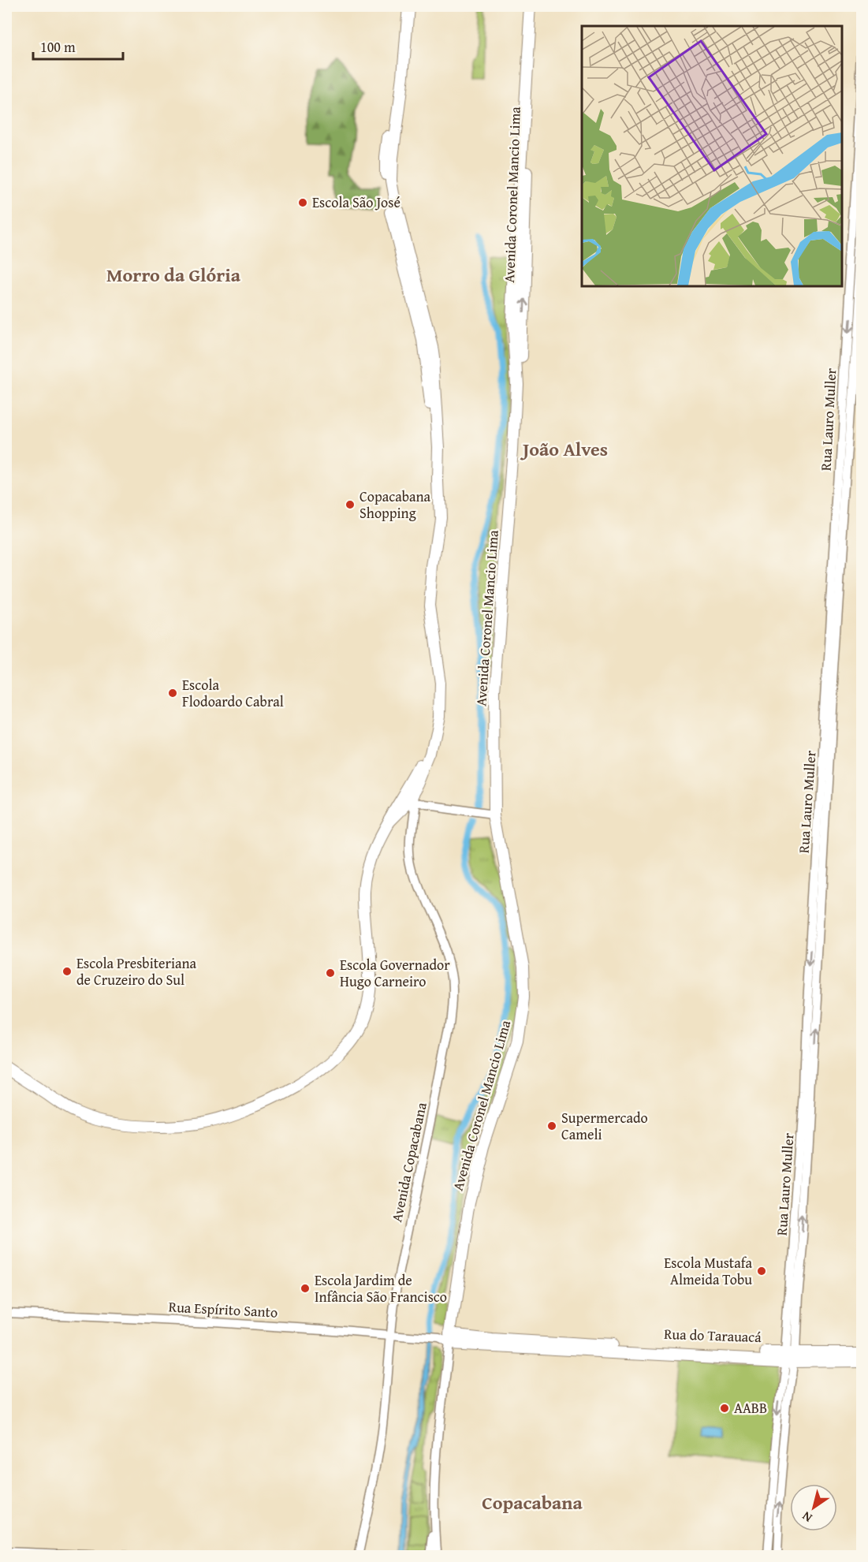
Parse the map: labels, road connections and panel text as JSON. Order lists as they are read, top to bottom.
{
  "streets": {
    "main road": ["Avenida Coronel Mancio Lima", "Rua Espírito Santo", "Rua do Tarauacá"],
    "street": ["Rua Lauro Muller", "Avenida Copacabana"]
  },
  "crossings": [
    ["Avenida Coronel Mancio Lima", "Rua Espírito Santo"],
    ["Rua Lauro Muller", "Rua do Tarauacá"],
    ["Avenida Copacabana", "Rua Espírito Santo"],
    ["Rua Espírito Santo", "Rua do Tarauacá"]
  ],
  "districts": ["Morro da Glória", "João Alves", "Copacabana"],
  "places": [
    "Escola São José",
    "Copacabana Shopping",
    "Escola Flodoardo Cabral",
    "Escola Presbiteriana de Cruzeiro do Sul",
    "Escola Governador Hugo Carneiro",
    "Supermercado Cameli",
    "Escola Mustafa Almeida Tobu",
    "Escola Jardim de Infância São Francisco",
    "AABB"
  ],
  "scale_bar": "100 m",
  "north": "bottom left"
}
